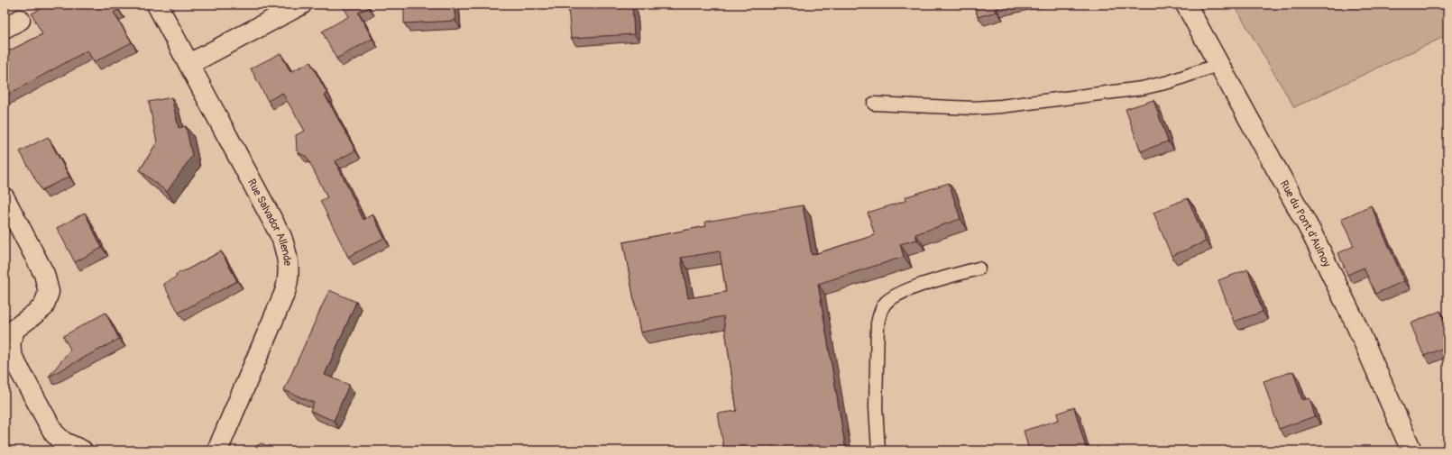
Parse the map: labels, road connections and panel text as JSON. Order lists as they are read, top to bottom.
{
  "streets": {
    "street": ["Rue Salvador Allende", "Rue du Pont d'Aulnoy"]
  }
}
